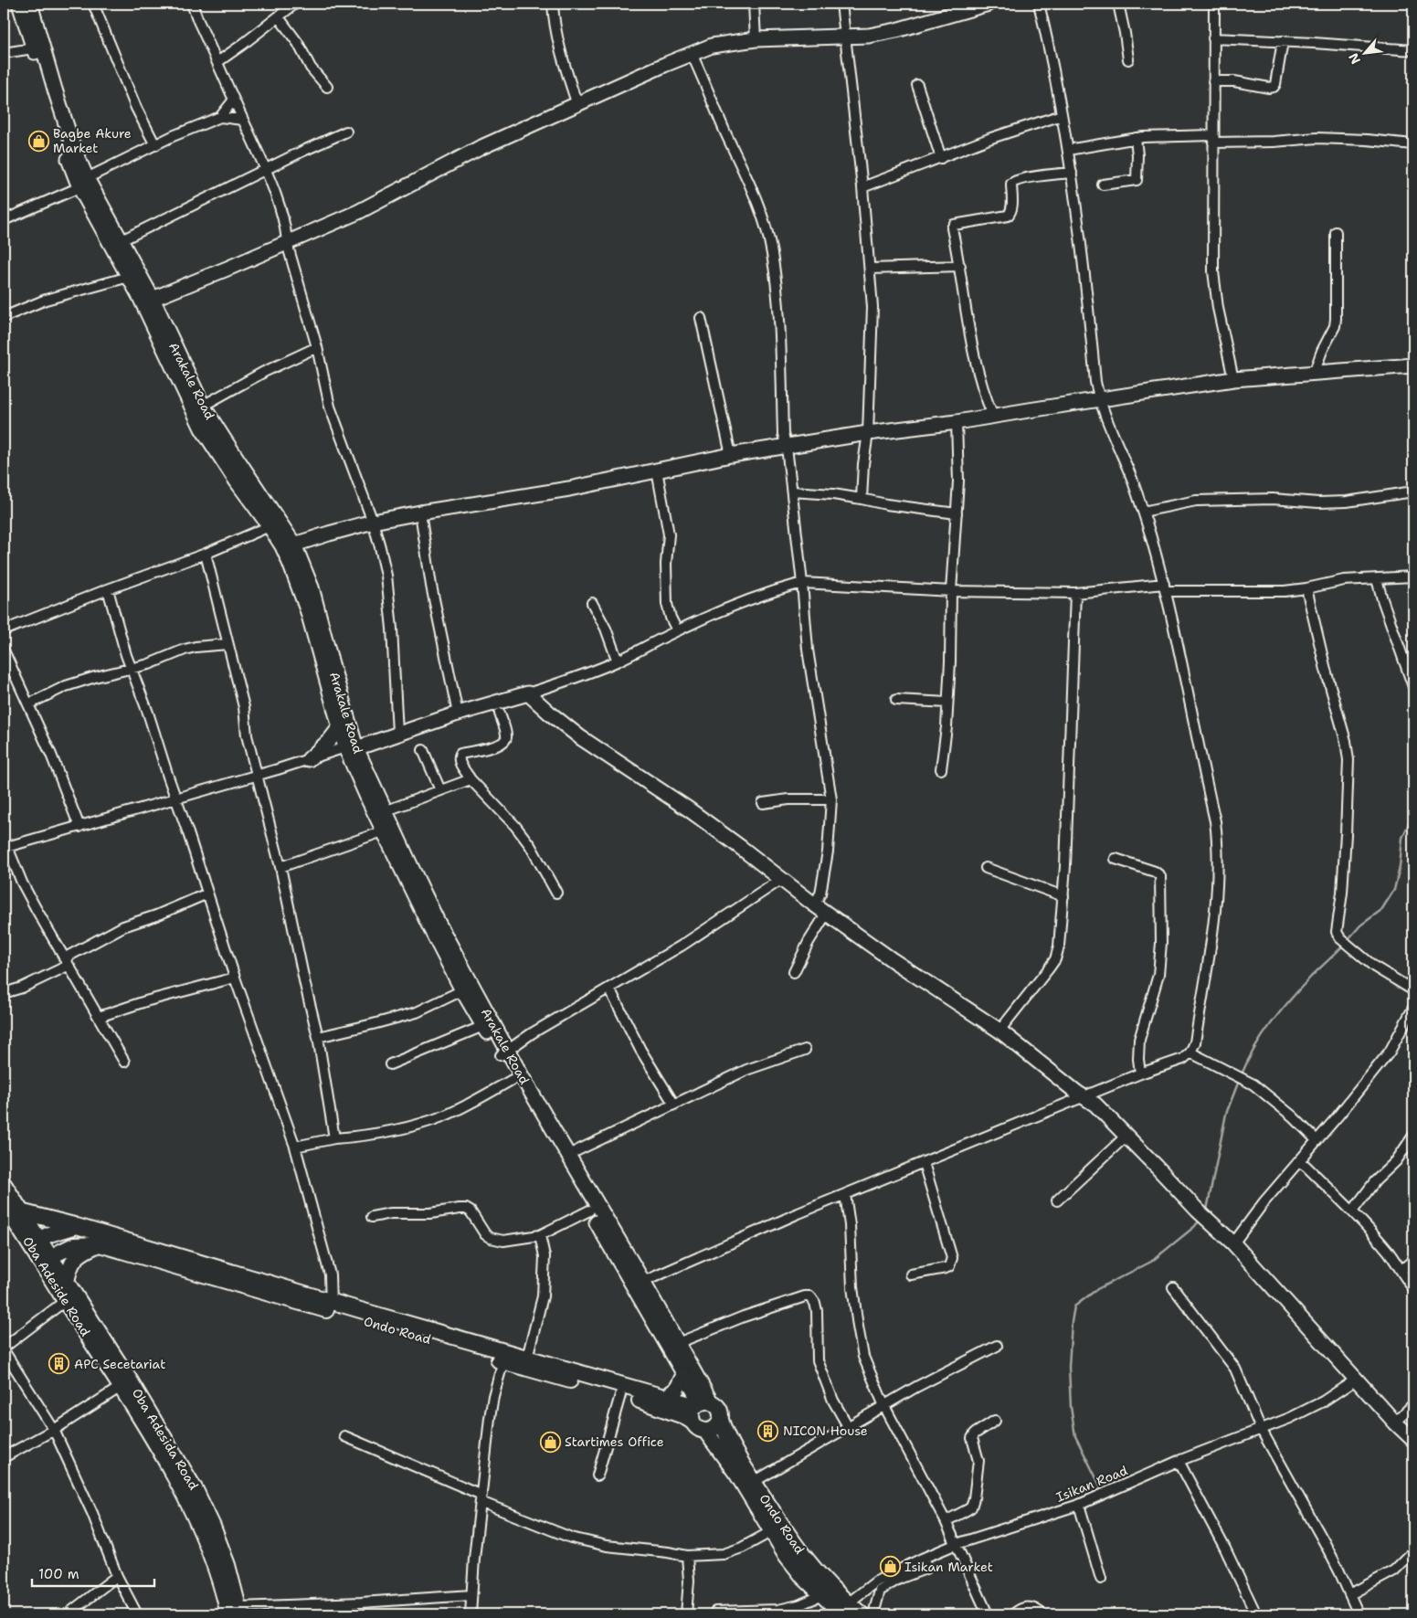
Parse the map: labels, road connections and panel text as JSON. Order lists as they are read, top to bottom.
{
  "streets": {
    "main road": [
      "Arakale Road",
      "Oba Adeside Road",
      "Ondo Road",
      "Oba Adesida Road"
    ],
    "street": ["Isikan Road"]
  },
  "crossings": [
    ["Arakale Road", "Ondo Road"],
    ["Oba Adeside Road", "Ondo Road"],
    ["Oba Adeside Road", "Oba Adesida Road"],
    ["Ondo Road", "Oba Adesida Road"],
    ["Ondo Road", "Isikan Road"]
  ],
  "places": {
    "shop": ["Bagbe Akure Market", "Startimes Office", "Isikan Market"],
    "building": ["APC Secetariat", "NICON House"]
  },
  "scale_bar": "100 m",
  "north": "bottom left"
}
